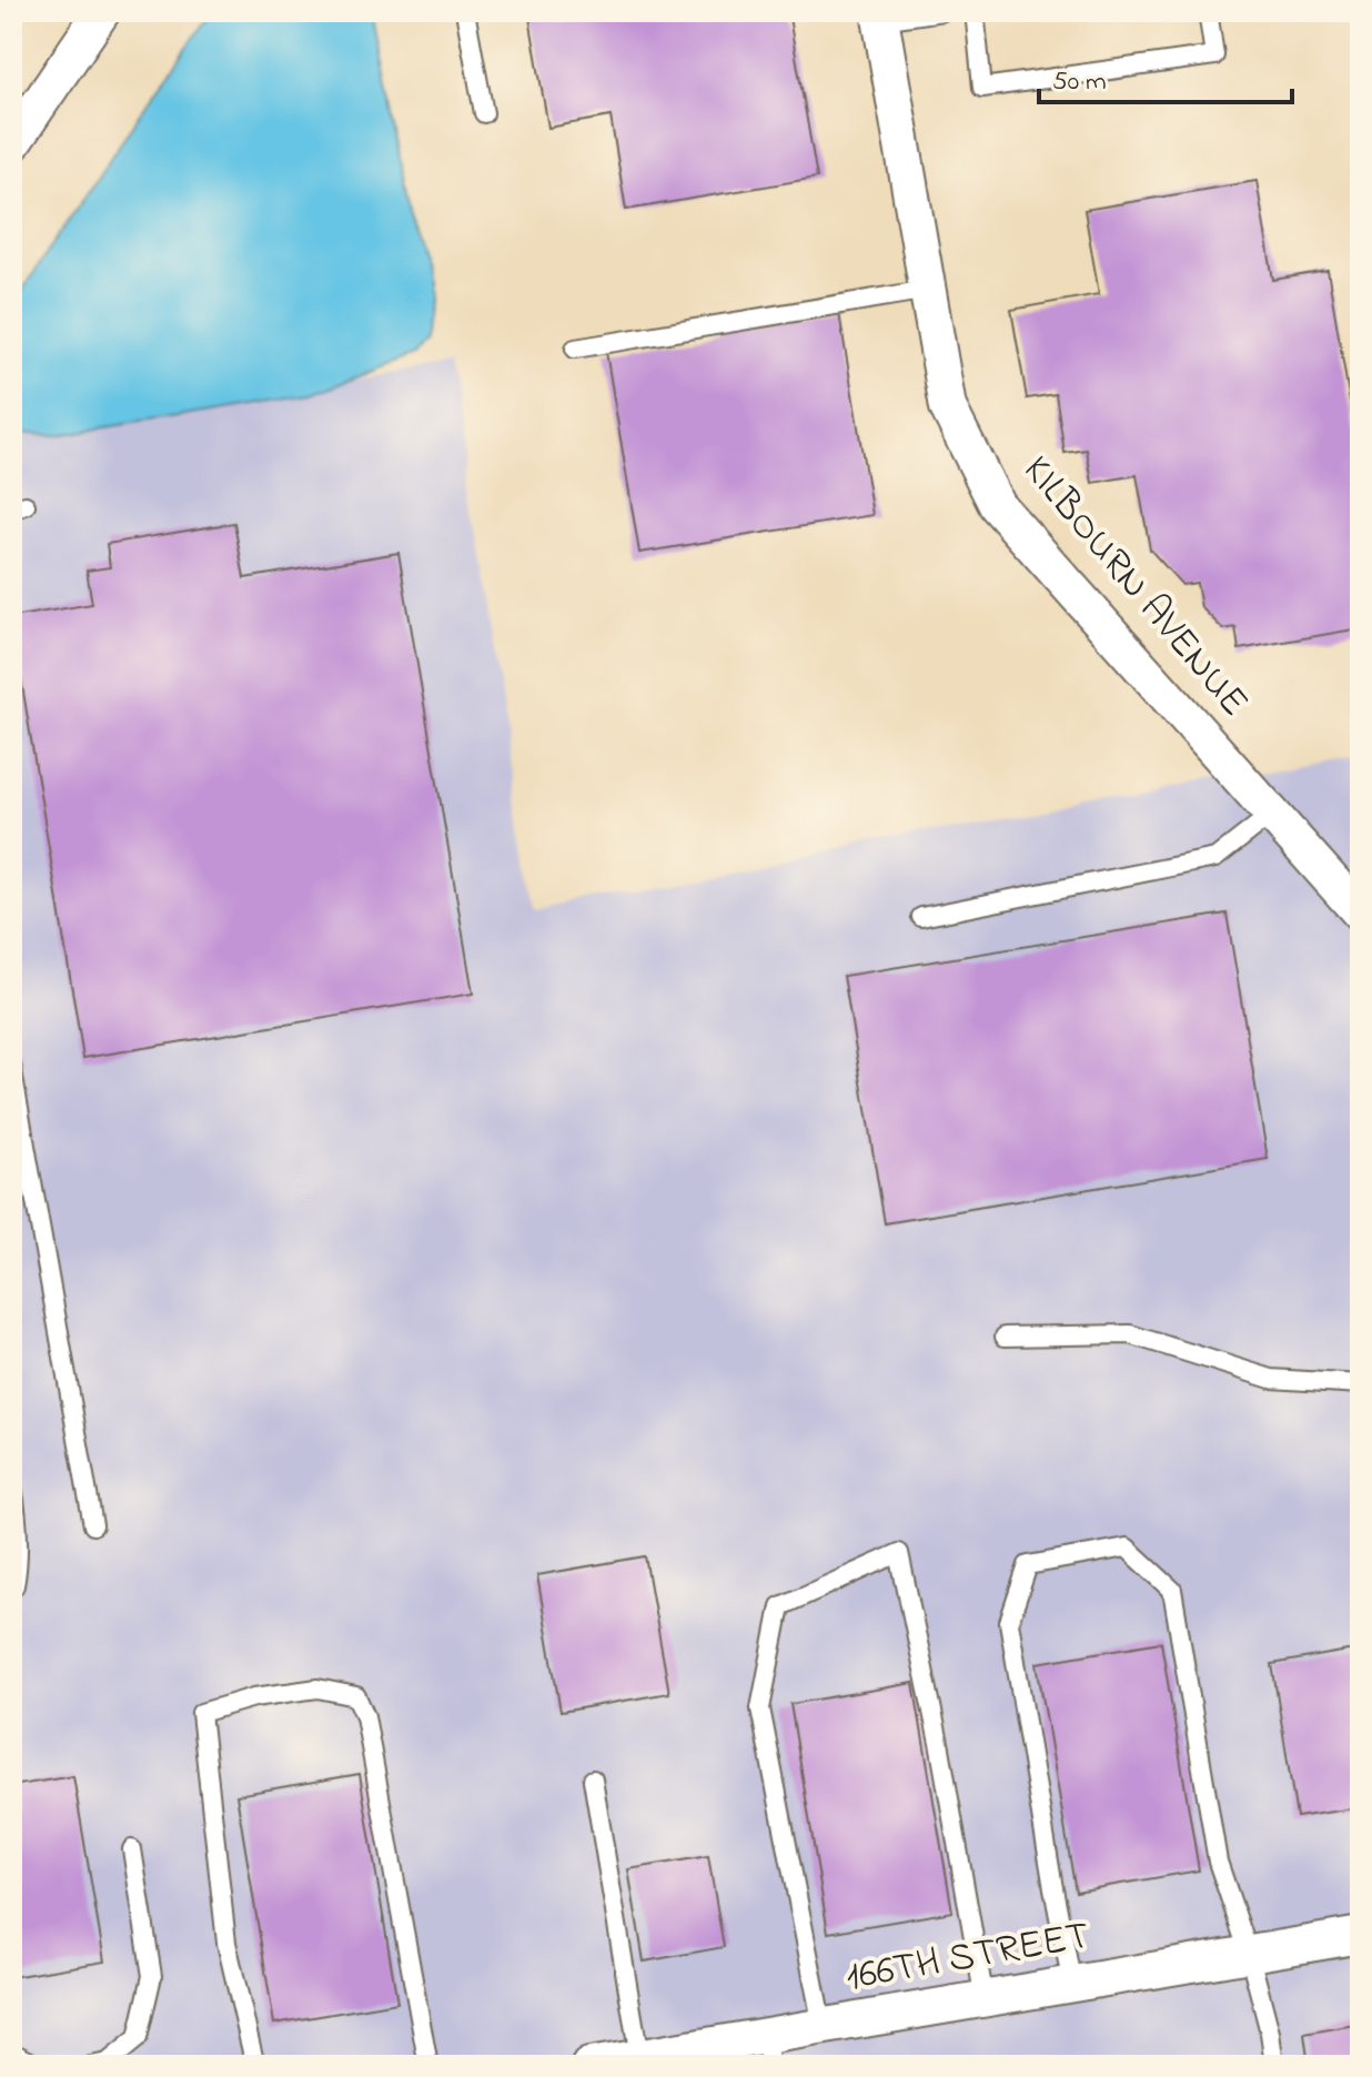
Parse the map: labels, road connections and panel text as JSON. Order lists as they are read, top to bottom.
{
  "streets": {
    "street": ["KILBOURN AVENUE", "166TH STREET"]
  },
  "scale_bar": "50 m"
}
